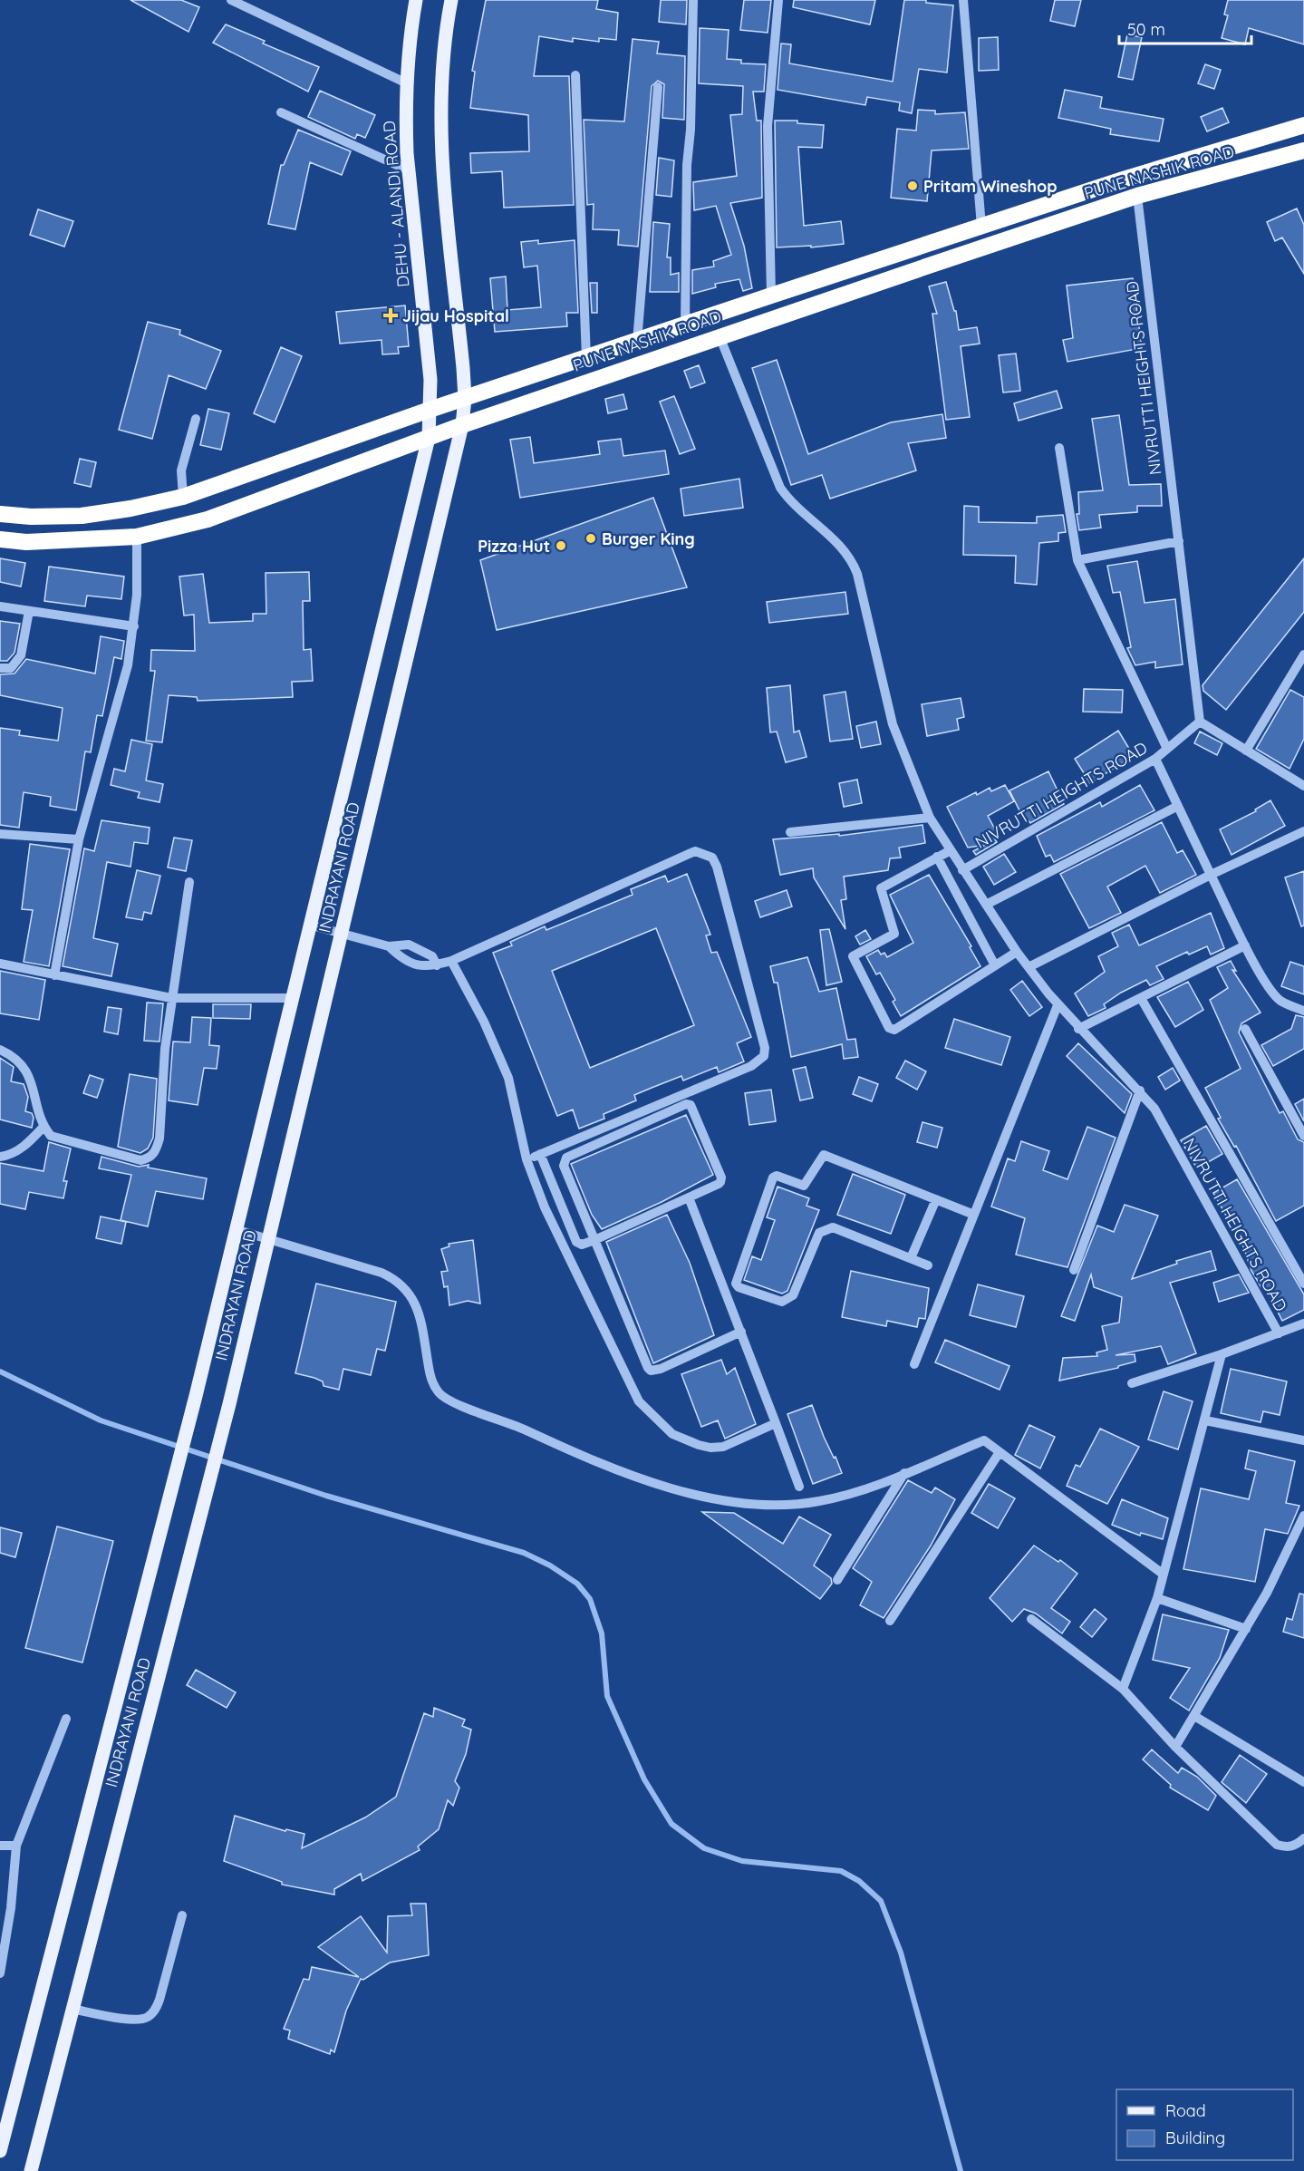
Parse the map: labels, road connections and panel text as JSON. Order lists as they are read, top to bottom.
{
  "streets": {
    "highway": ["PUNE NASHIK ROAD"],
    "main road": ["DEHU - ALANDI ROAD", "INDRAYANI ROAD"],
    "street": ["NIVRUTTI HEIGHTS ROAD"]
  },
  "crossings": [
    ["PUNE NASHIK ROAD", "DEHU - ALANDI ROAD"],
    ["PUNE NASHIK ROAD", "NIVRUTTI HEIGHTS ROAD"],
    ["PUNE NASHIK ROAD", "INDRAYANI ROAD"],
    ["DEHU - ALANDI ROAD", "INDRAYANI ROAD"]
  ],
  "places": {
    "other": ["Pritam Wineshop", "Burger King", "Pizza Hut"],
    "health": ["Jijau Hospital"]
  },
  "legend": ["Road", "Building"],
  "scale_bar": "50 m"
}
